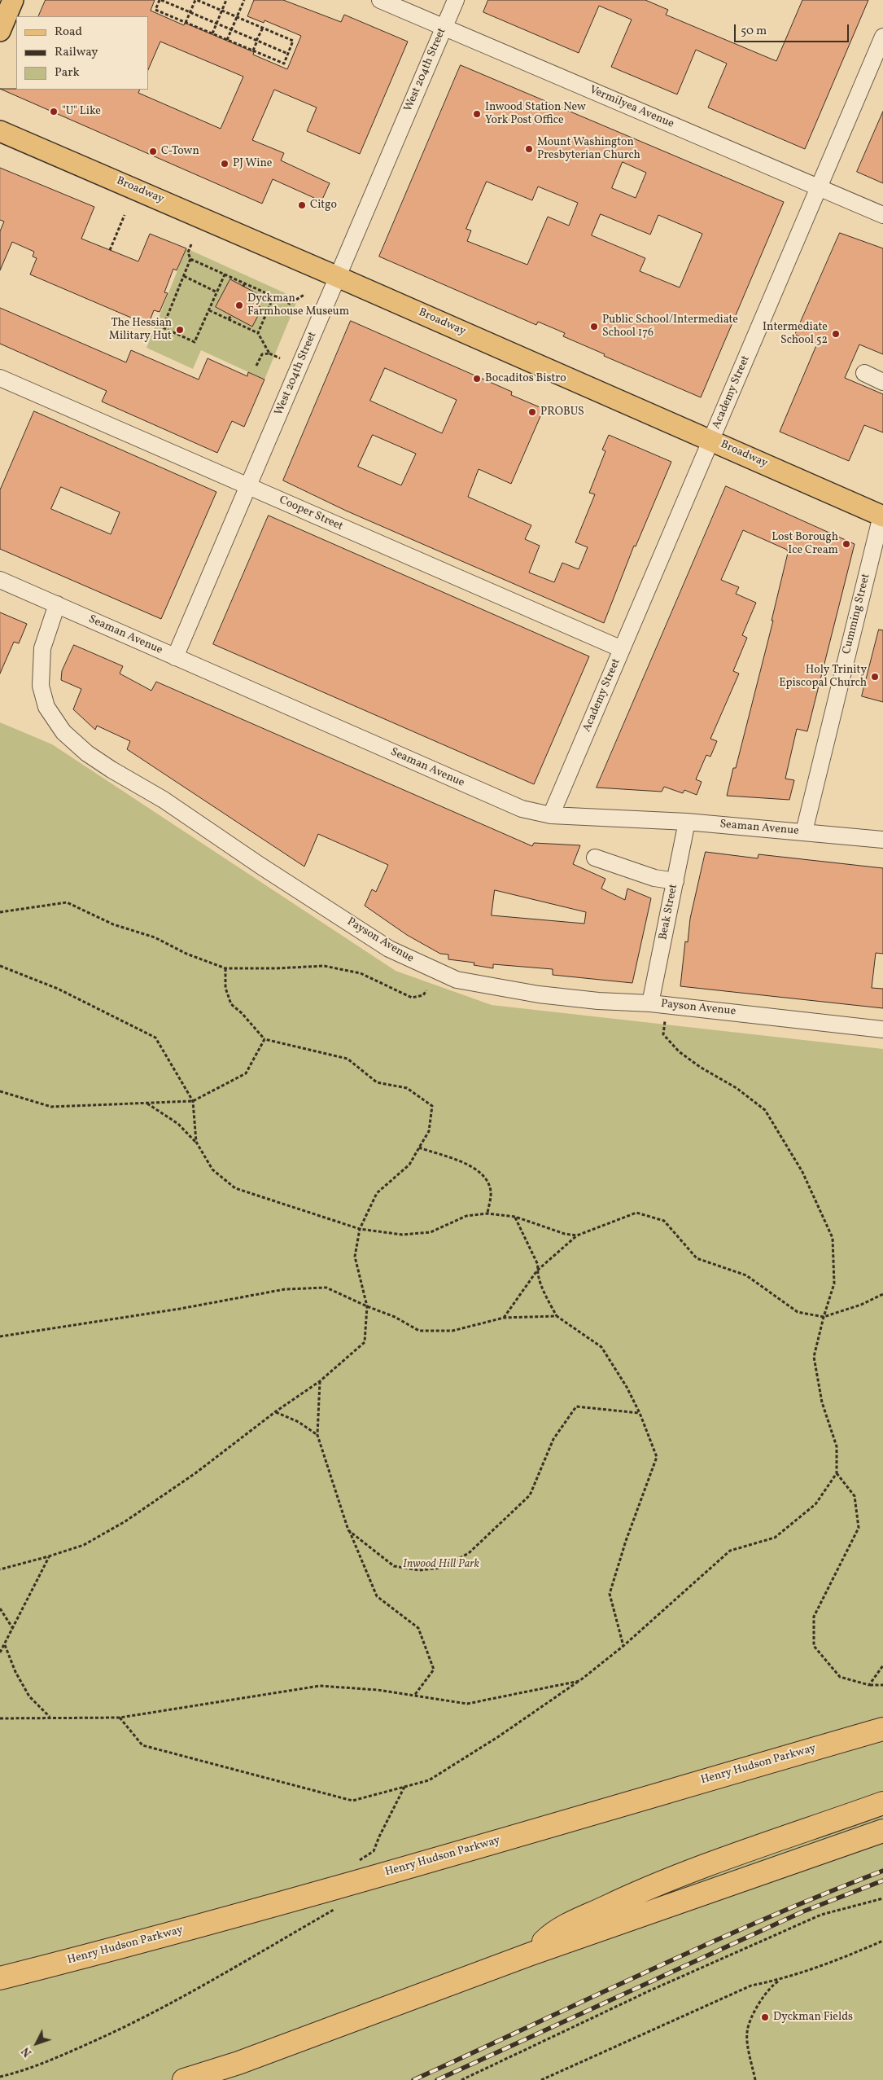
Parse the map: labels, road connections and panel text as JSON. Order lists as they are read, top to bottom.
{
  "streets": {
    "highway": ["Henry Hudson Parkway"],
    "main road": ["Broadway"],
    "street": [
      "West 204th Street",
      "Vermilyea Avenue",
      "Academy Street",
      "Cooper Street",
      "Cumming Street",
      "Seaman Avenue",
      "Beak Street",
      "Payson Avenue"
    ]
  },
  "crossings": [
    ["West 204th Street", "Vermilyea Avenue"],
    ["West 204th Street", "Broadway"],
    ["West 204th Street", "Cooper Street"],
    ["West 204th Street", "Seaman Avenue"],
    ["Vermilyea Avenue", "Academy Street"],
    ["Broadway", "Academy Street"],
    ["Broadway", "Cumming Street"],
    ["Academy Street", "Cooper Street"],
    ["Academy Street", "Seaman Avenue"],
    ["Cumming Street", "Seaman Avenue"],
    ["Seaman Avenue", "Beak Street"],
    ["Seaman Avenue", "Payson Avenue"],
    ["Beak Street", "Payson Avenue"]
  ],
  "parks": ["Inwood Hill Park"],
  "places": [
    "\"U\" Like",
    "Inwood Station New York Post Office",
    "Mount Washington Presbyterian Church",
    "C-Town",
    "PJ Wine",
    "Citgo",
    "Dyckman Farmhouse Museum",
    "Public School/Intermediate School 176",
    "The Hessian Military Hut",
    "Intermediate School 52",
    "Bocaditos Bistro",
    "PROBUS",
    "Lost Borough Ice Cream",
    "Holy Trinity Episcopal Church",
    "Dyckman Fields"
  ],
  "legend": ["Road", "Railway", "Park"],
  "scale_bar": "50 m",
  "north": "bottom left"
}
